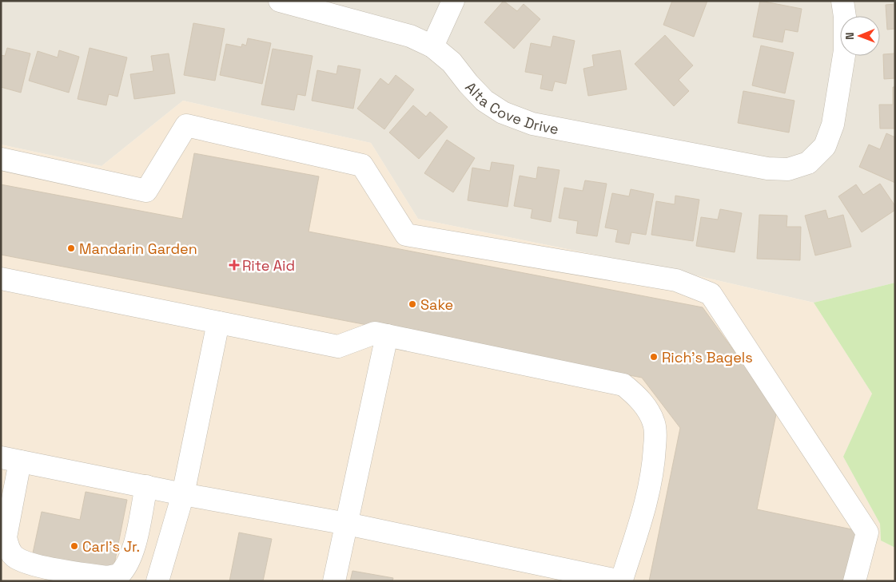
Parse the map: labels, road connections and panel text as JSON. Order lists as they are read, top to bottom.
{
  "streets": {
    "street": ["Alta Cove Drive"]
  },
  "places": {
    "other": [
      "Mandarin Garden",
      "Sake",
      "Rich's Bagels",
      "Carl's Jr."
    ],
    "health": ["Rite Aid"]
  },
  "north": "left"
}
